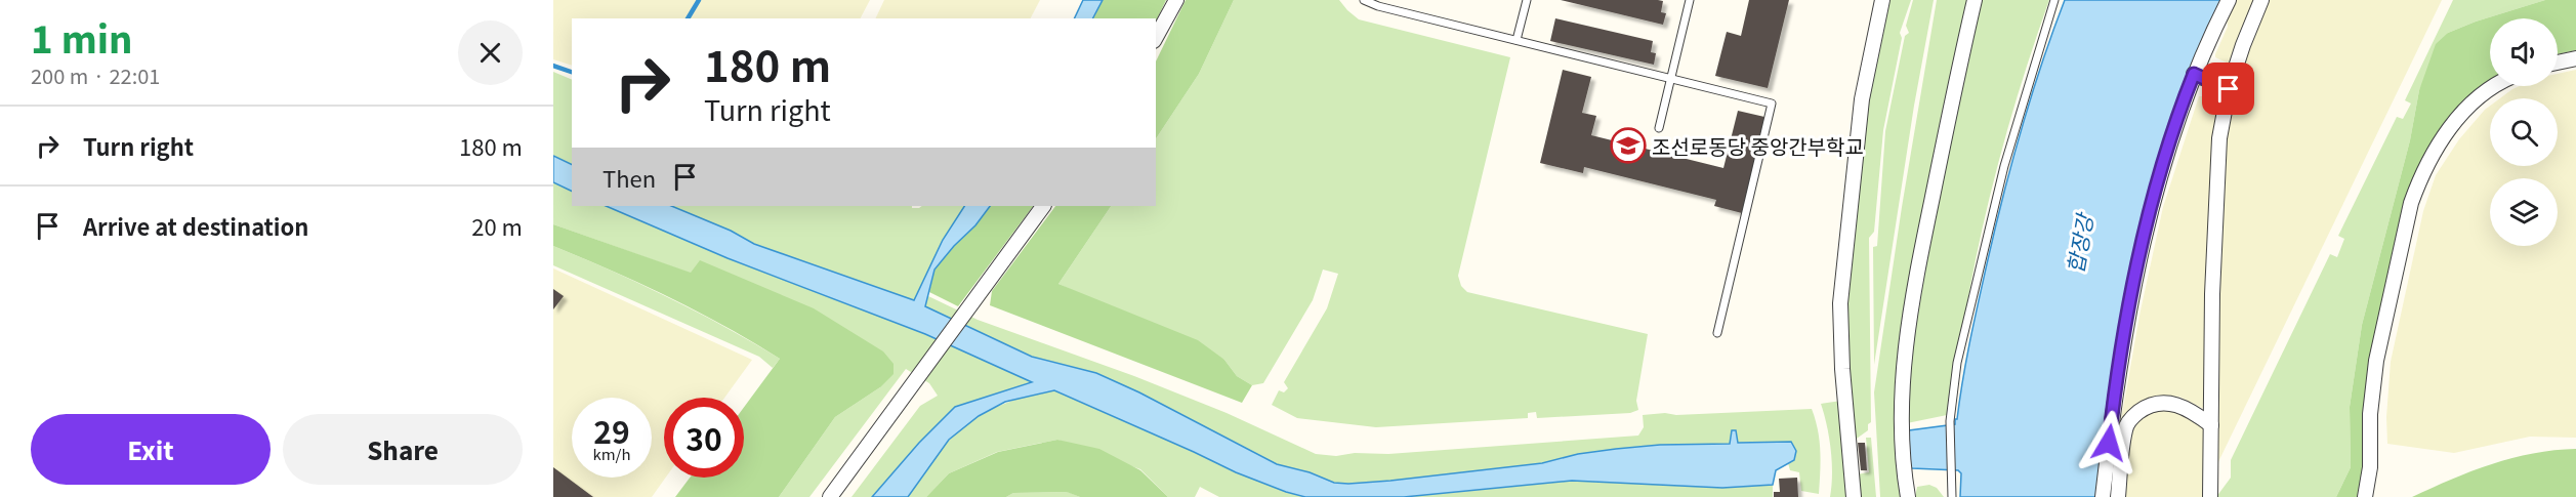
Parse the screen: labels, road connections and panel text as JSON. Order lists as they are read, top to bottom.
{
  "water": ["합장강"],
  "places": {
    "school or university": ["조선로동당 중앙간부학교"]
  },
  "page": {
    "heading": ["1 min", "200 m · 22:01"],
    "turn": ["180 m", "Turn right"],
    "list": [
      {
        "name": "Turn right",
        "value": "180 m"
      },
      {
        "name": "Arrive at destination",
        "value": "20 m"
      }
    ],
    "then": "Then",
    "speed": "29 km/h",
    "limit": "30",
    "buttons": ["Exit", "Share"]
  }
}
